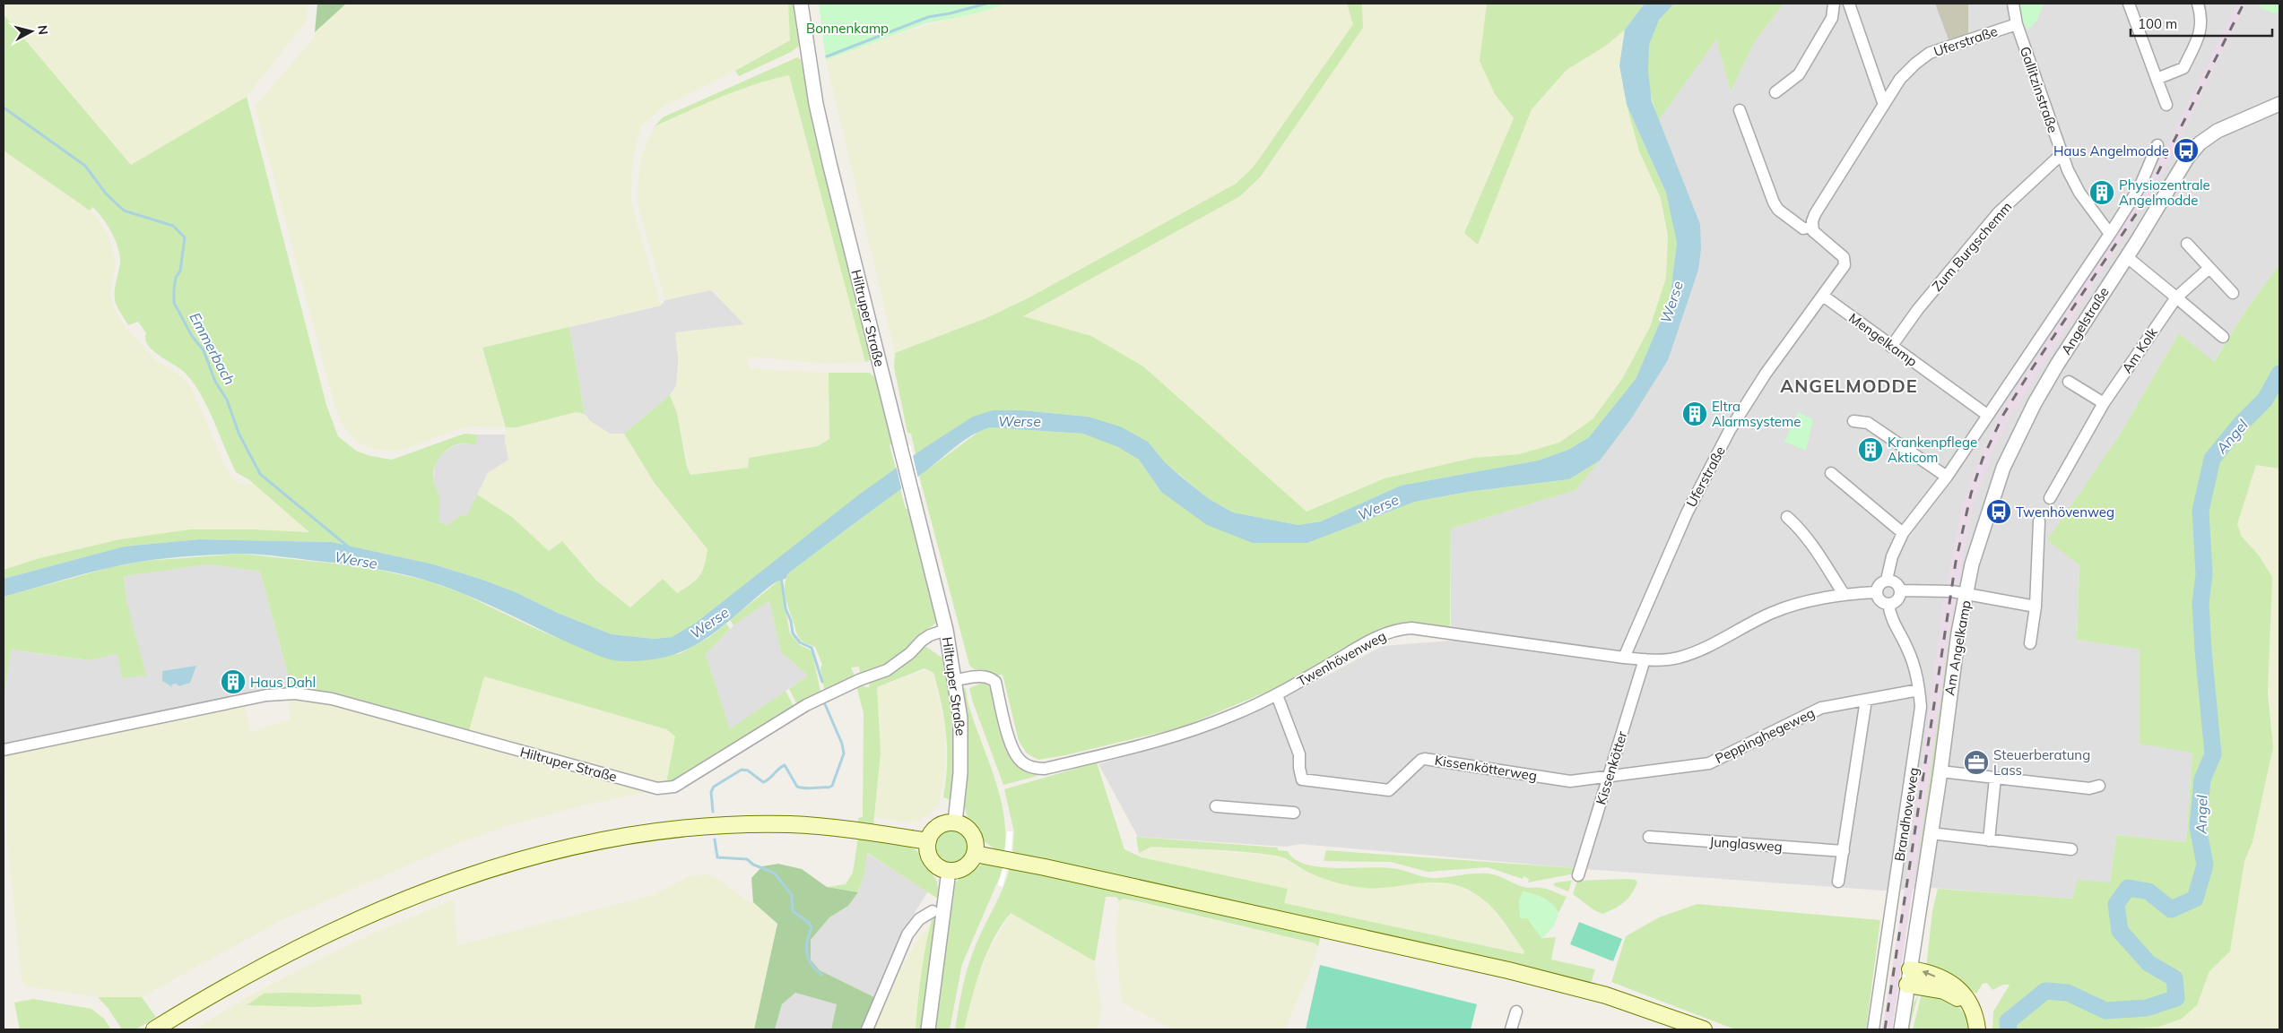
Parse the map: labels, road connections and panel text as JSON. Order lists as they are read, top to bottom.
{
  "streets": {
    "street": [
      "Uferstraße",
      "Gallitzinstraße",
      "Zum Burgschemm",
      "Hiltruper Straße",
      "Angelstraße",
      "Mengelkamp",
      "Am Kolk",
      "Am Angelkamp",
      "Twenhövenweg",
      "Peppinghegeweg",
      "Kissenkötterweg",
      "Kissenkötter",
      "Brandhoveweg",
      "Junglasweg"
    ]
  },
  "crossings": [
    ["Uferstraße", "Gallitzinstraße"],
    ["Uferstraße", "Mengelkamp"],
    ["Uferstraße", "Twenhövenweg"],
    ["Gallitzinstraße", "Zum Burgschemm"],
    ["Zum Burgschemm", "Mengelkamp"],
    ["Hiltruper Straße", "Twenhövenweg"],
    ["Angelstraße", "Am Angelkamp"],
    ["Twenhövenweg", "Kissenkötterweg"],
    ["Twenhövenweg", "Kissenkötter"],
    ["Twenhövenweg", "Brandhoveweg"],
    ["Peppinghegeweg", "Kissenkötterweg"],
    ["Peppinghegeweg", "Kissenkötter"],
    ["Peppinghegeweg", "Brandhoveweg"],
    ["Kissenkötterweg", "Kissenkötter"]
  ],
  "districts": ["ANGELMODDE"],
  "water": ["Werse", "Emmerbach", "Angel"],
  "parks": ["Bonnenkamp"],
  "places": {
    "bus stop": ["Haus Angelmodde", "Twenhövenweg"],
    "building": [
      "Physiozentrale Angelmodde",
      "Eltra Alarmsysteme",
      "Krankenpflege Akticom",
      "Haus Dahl"
    ],
    "office": ["Steuerberatung Lass"]
  },
  "scale_bar": "100 m",
  "north": "right"
}
